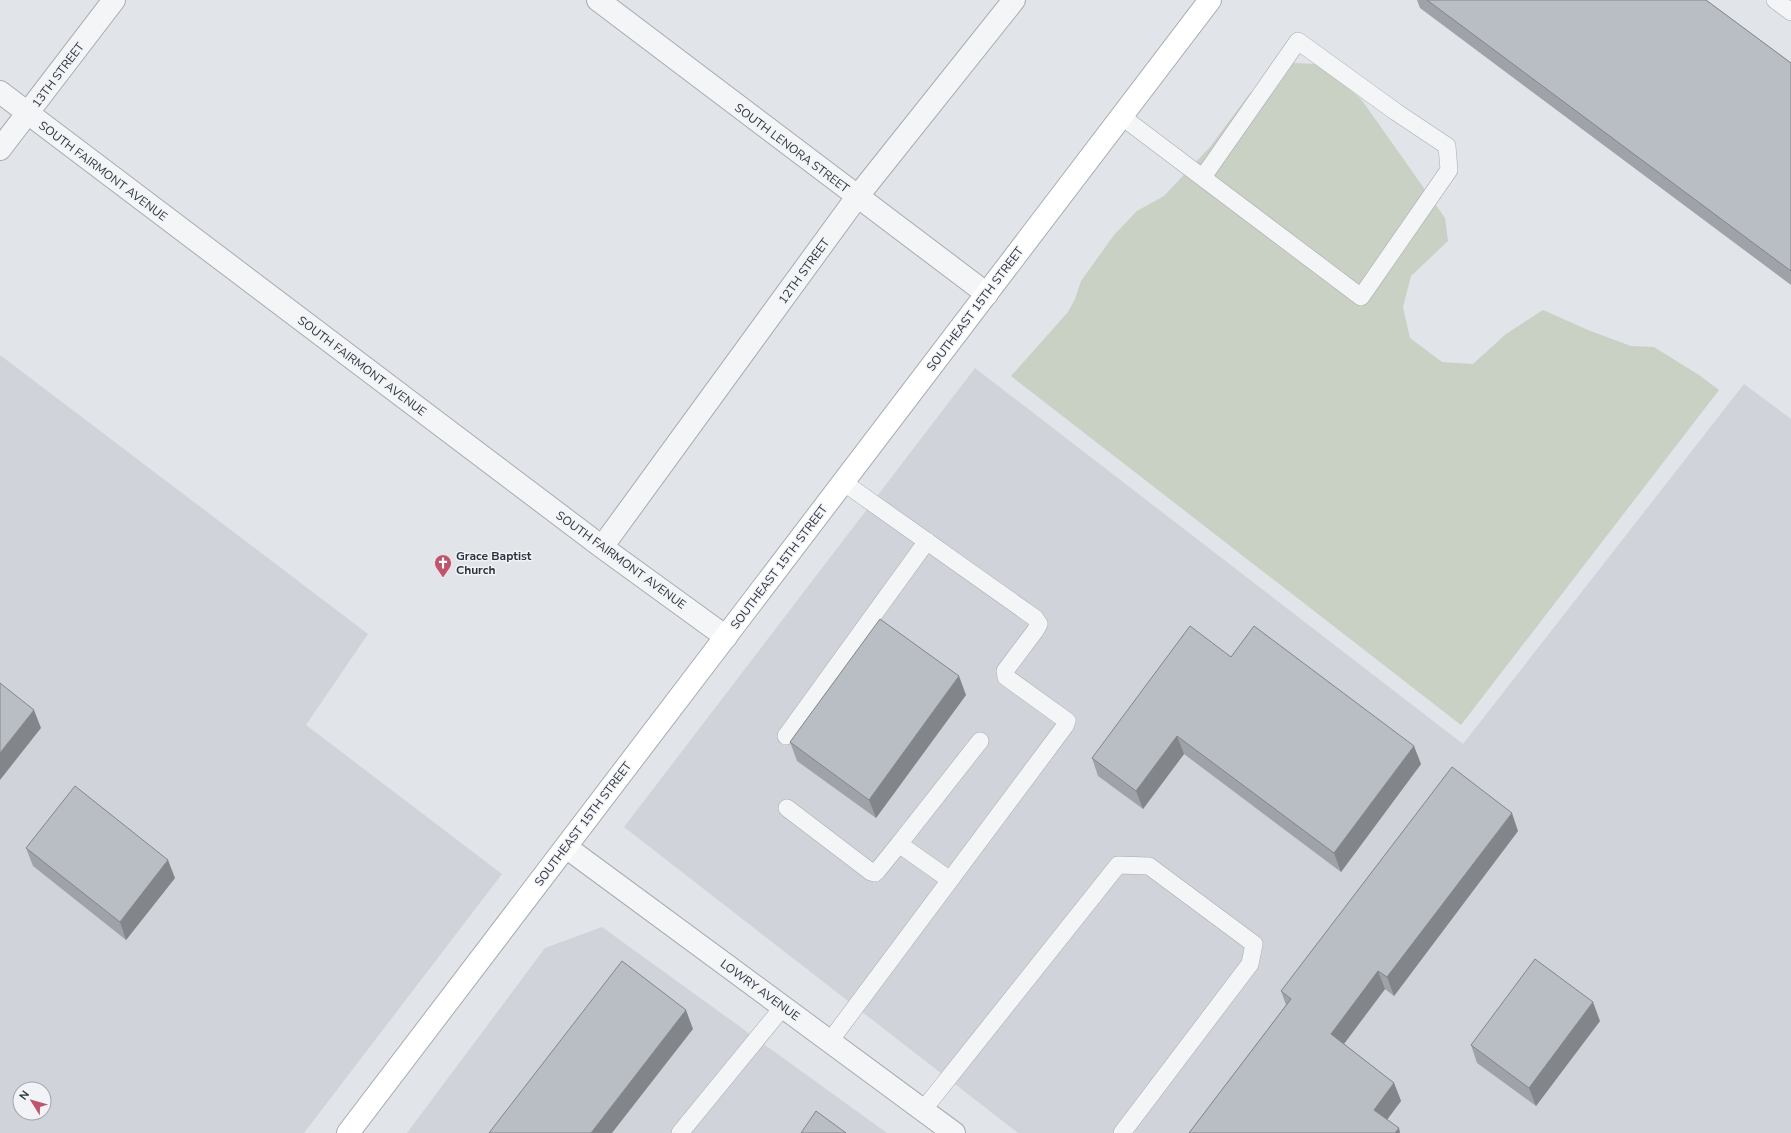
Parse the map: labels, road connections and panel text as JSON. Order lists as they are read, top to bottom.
{
  "streets": {
    "main road": ["SOUTHEAST 15TH STREET"],
    "street": [
      "13TH STREET",
      "SOUTH LENORA STREET",
      "SOUTH FAIRMONT AVENUE",
      "12TH STREET",
      "LOWRY AVENUE"
    ]
  },
  "crossings": [
    ["13TH STREET", "SOUTH FAIRMONT AVENUE"],
    ["SOUTH LENORA STREET", "12TH STREET"],
    ["SOUTH LENORA STREET", "SOUTHEAST 15TH STREET"],
    ["SOUTH FAIRMONT AVENUE", "12TH STREET"],
    ["SOUTH FAIRMONT AVENUE", "SOUTHEAST 15TH STREET"],
    ["SOUTHEAST 15TH STREET", "LOWRY AVENUE"]
  ],
  "places": {
    "church": ["Grace Baptist Church"]
  },
  "north": "top left"
}
